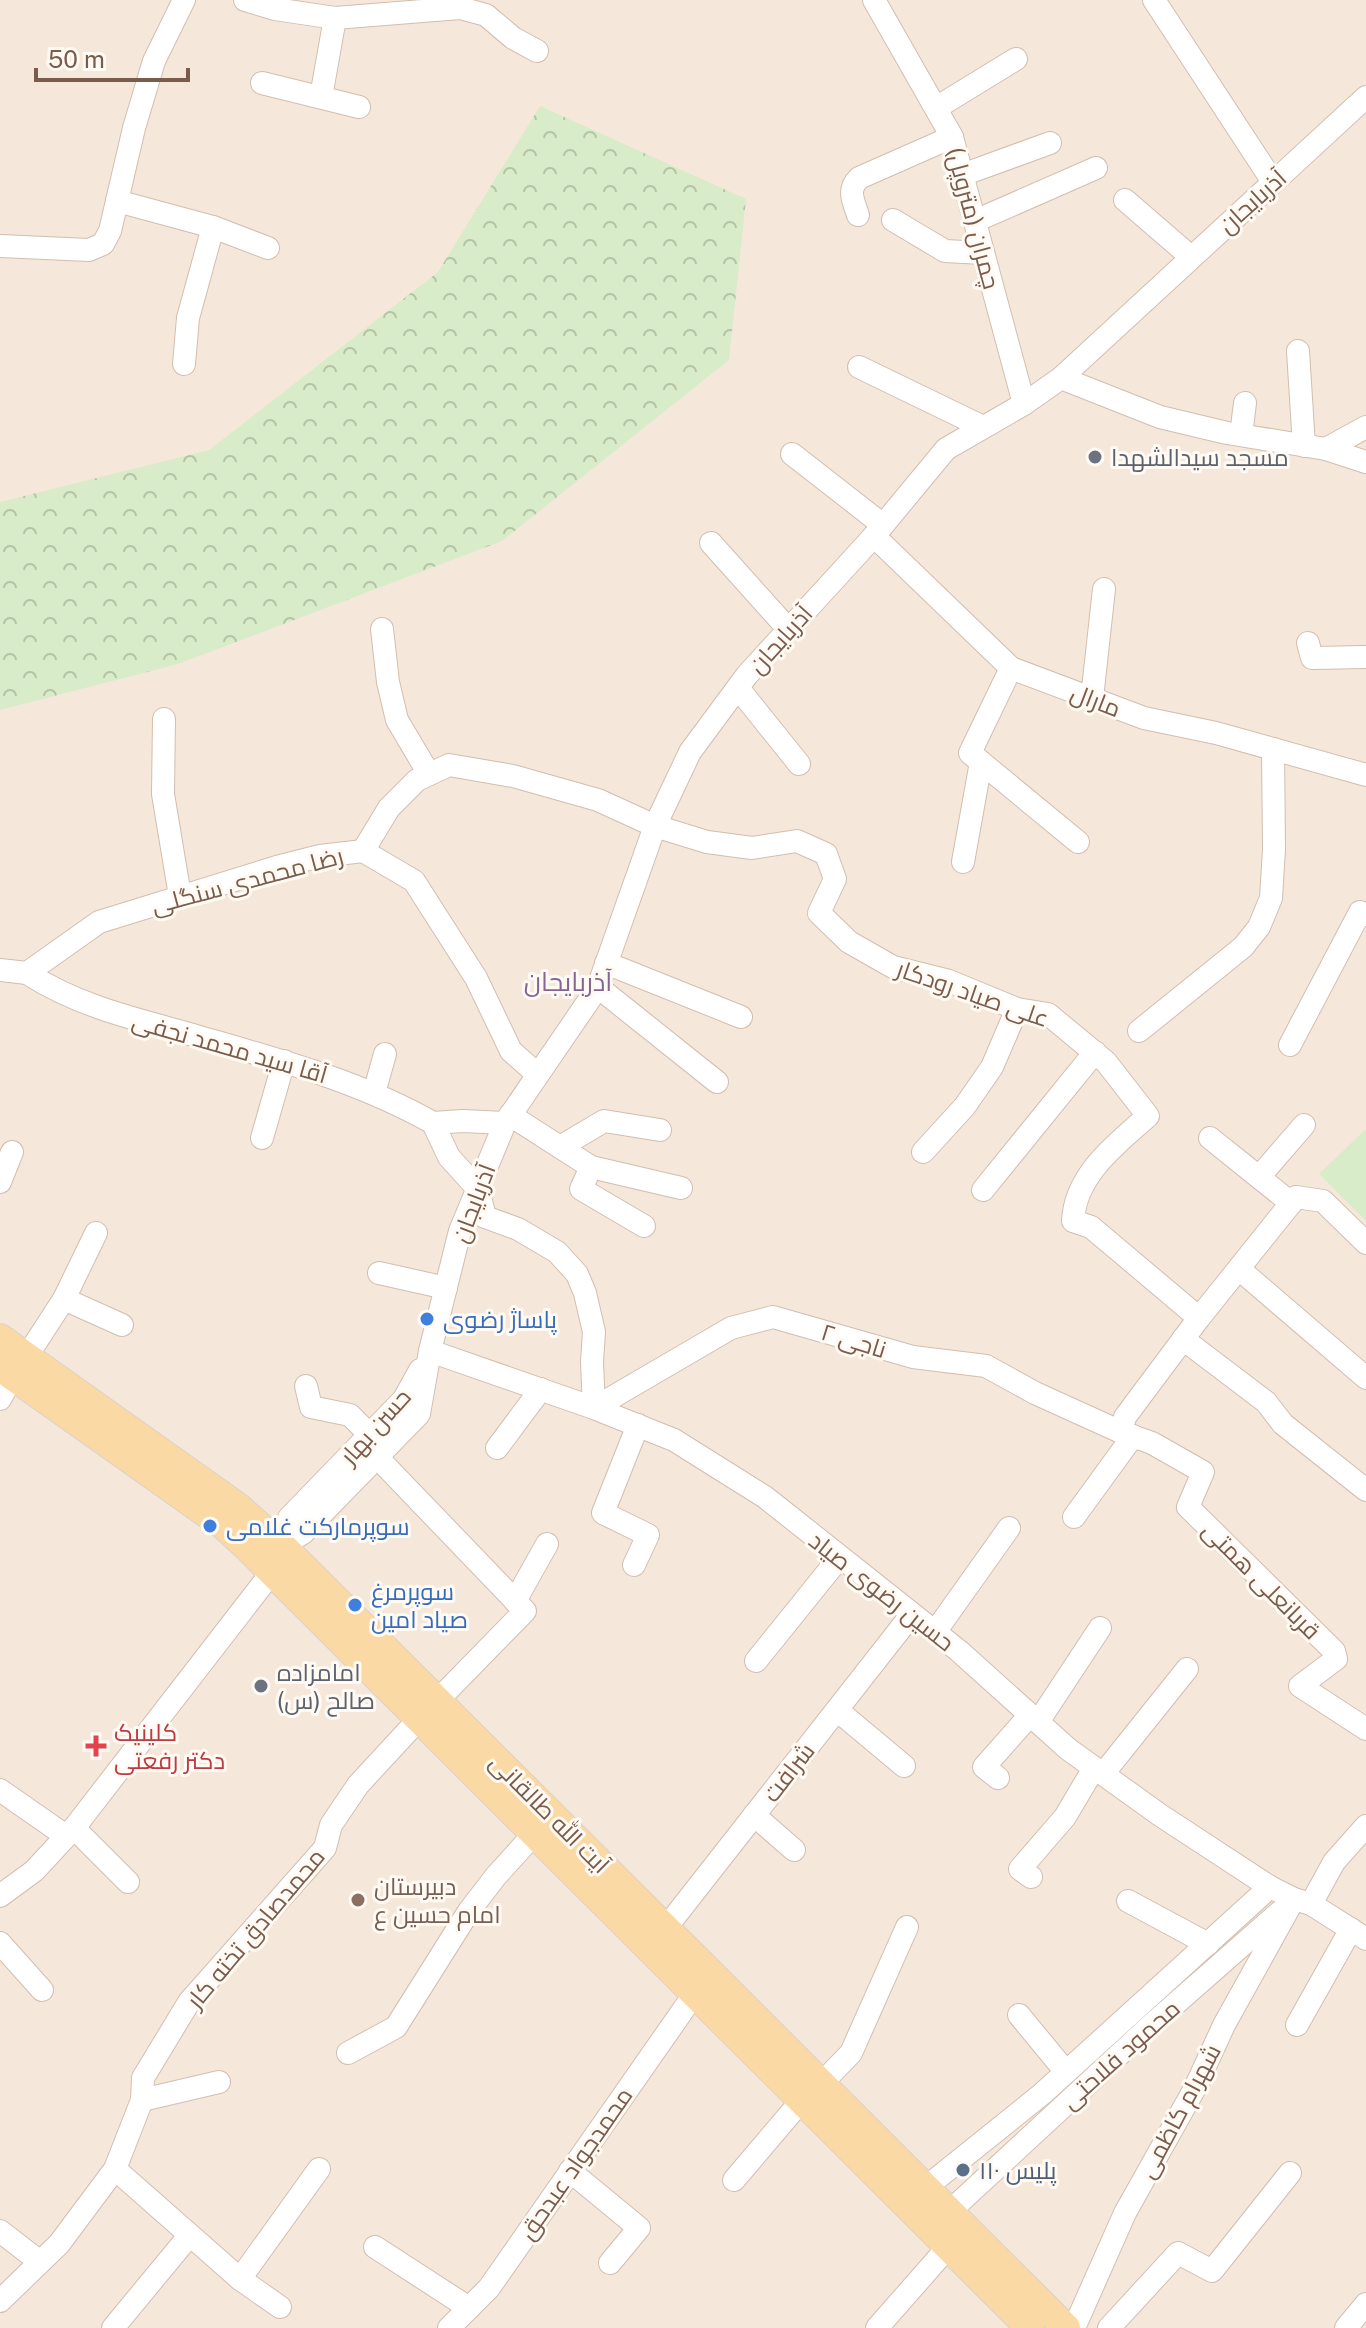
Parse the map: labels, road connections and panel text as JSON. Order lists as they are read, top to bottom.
{
  "streets": {
    "main road": ["آیت الله طالقانی"],
    "street": [
      "آذربایجان",
      "چمران (متروپل)",
      "مارال",
      "رضا محمدی سنگلی",
      "علی صیاد رودکار",
      "آقا سید محمد نجفی",
      "ناجی ۲",
      "حسن بهار",
      "قربانعلی همتی",
      "حسین رضوی صیاد",
      "شرافت",
      "محمدصادق تخته کار",
      "محمود فلاحتی",
      "شهرام کاظمی",
      "محمدجواد عبدحق"
    ]
  },
  "crossings": [
    ["آذربایجان", "چمران (متروپل)"],
    ["آذربایجان", "مارال"],
    ["آذربایجان", "رضا محمدی سنگلی"],
    ["آذربایجان", "علی صیاد رودکار"],
    ["آذربایجان", "حسن بهار"],
    ["آذربایجان", "حسین رضوی صیاد"],
    ["رضا محمدی سنگلی", "علی صیاد رودکار"],
    ["رضا محمدی سنگلی", "آقا سید محمد نجفی"],
    ["ناجی ۲", "قربانعلی همتی"],
    ["ناجی ۲", "حسین رضوی صیاد"],
    ["حسن بهار", "حسین رضوی صیاد"],
    ["حسن بهار", "آیت الله طالقانی"],
    ["حسین رضوی صیاد", "شرافت"],
    ["حسین رضوی صیاد", "محمود فلاحتی"],
    ["حسین رضوی صیاد", "شهرام کاظمی"],
    ["شرافت", "آیت الله طالقانی"],
    ["آیت الله طالقانی", "محمدصادق تخته کار"],
    ["آیت الله طالقانی", "محمود فلاحتی"],
    ["آیت الله طالقانی", "محمدجواد عبدحق"],
    ["محمود فلاحتی", "شهرام کاظمی"]
  ],
  "districts": ["آذربایجان"],
  "places": {
    "other": [
      "مسجد سیدالشهدا",
      "پاساژ رضوی",
      "سوپرمارکت غلامی",
      "سوپرمرغ صیاد امین",
      "امامزاده صالح (س)",
      "دبیرستان امام حسین ع",
      "پلیس ۱۱۰"
    ],
    "health": ["کلینیک دکتر رفعتی"]
  },
  "scale_bar": "50 m"
}
